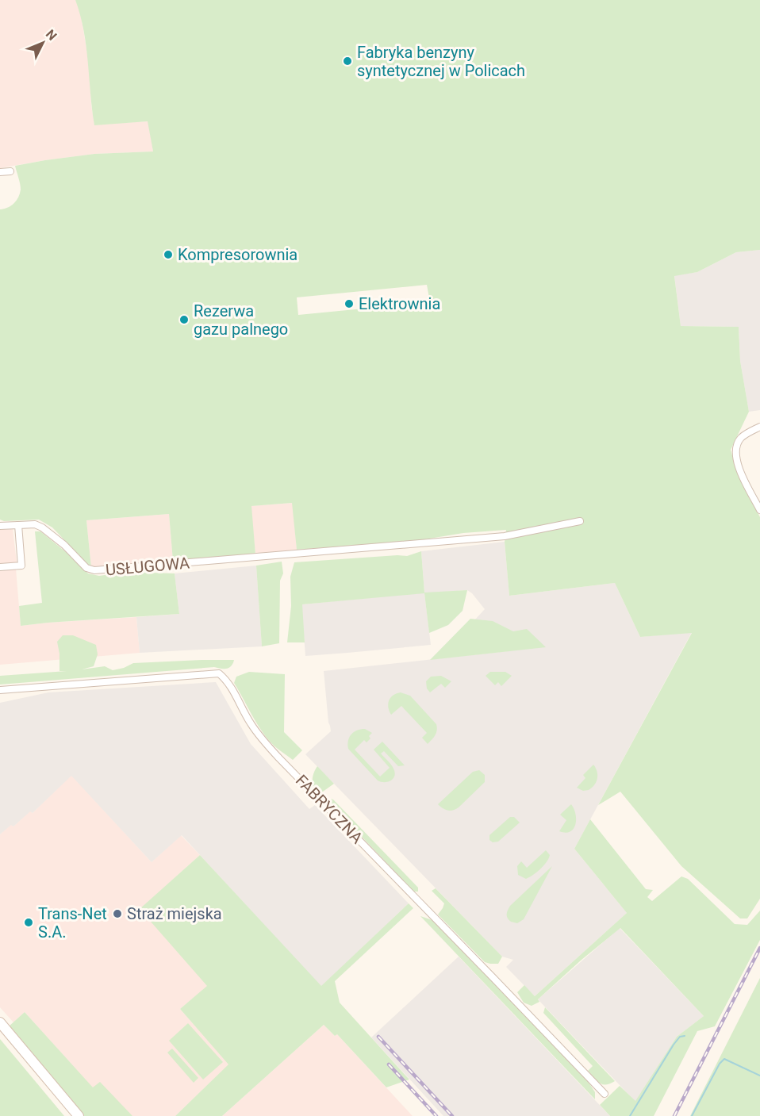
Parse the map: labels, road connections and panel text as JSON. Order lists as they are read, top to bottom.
{
  "streets": {
    "street": ["USŁUGOWA", "FABRYCZNA"]
  },
  "places": [
    "Fabryka benzyny syntetycznej w Policach",
    "Kompresorownia",
    "Elektrownia",
    "Rezerwa gazu palnego",
    "Straż miejska",
    "Trans-Net S.A."
  ],
  "north": "top right"
}
